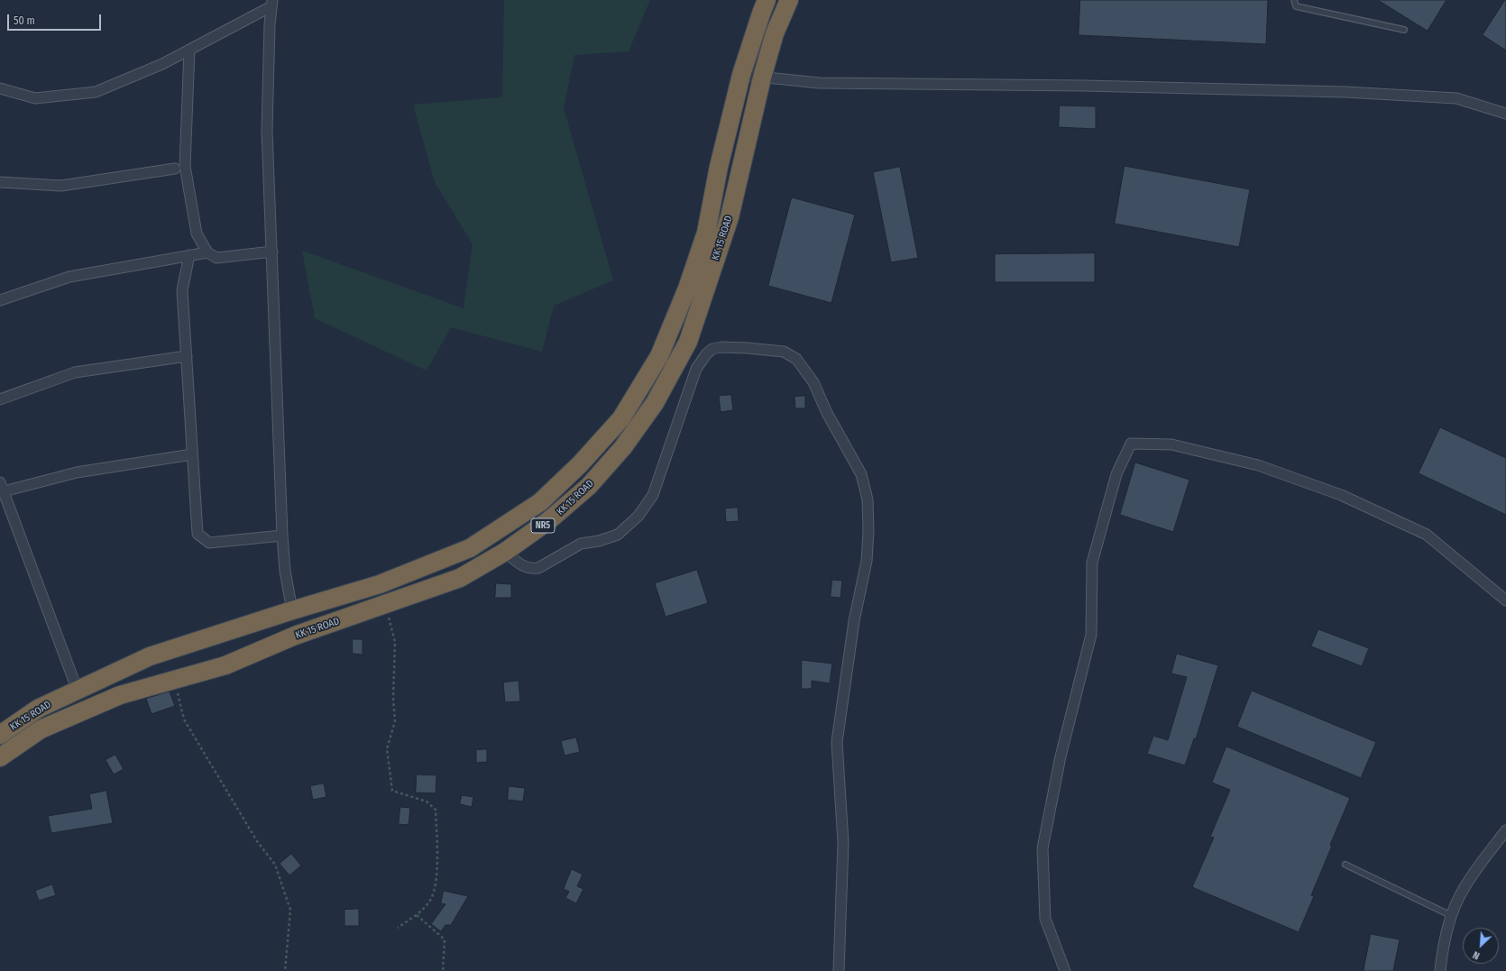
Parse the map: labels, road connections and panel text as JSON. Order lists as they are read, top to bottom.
{
  "streets": {
    "highway": ["KK 15 ROAD", "NR5"]
  },
  "scale_bar": "50 m",
  "north": "bottom left"
}
